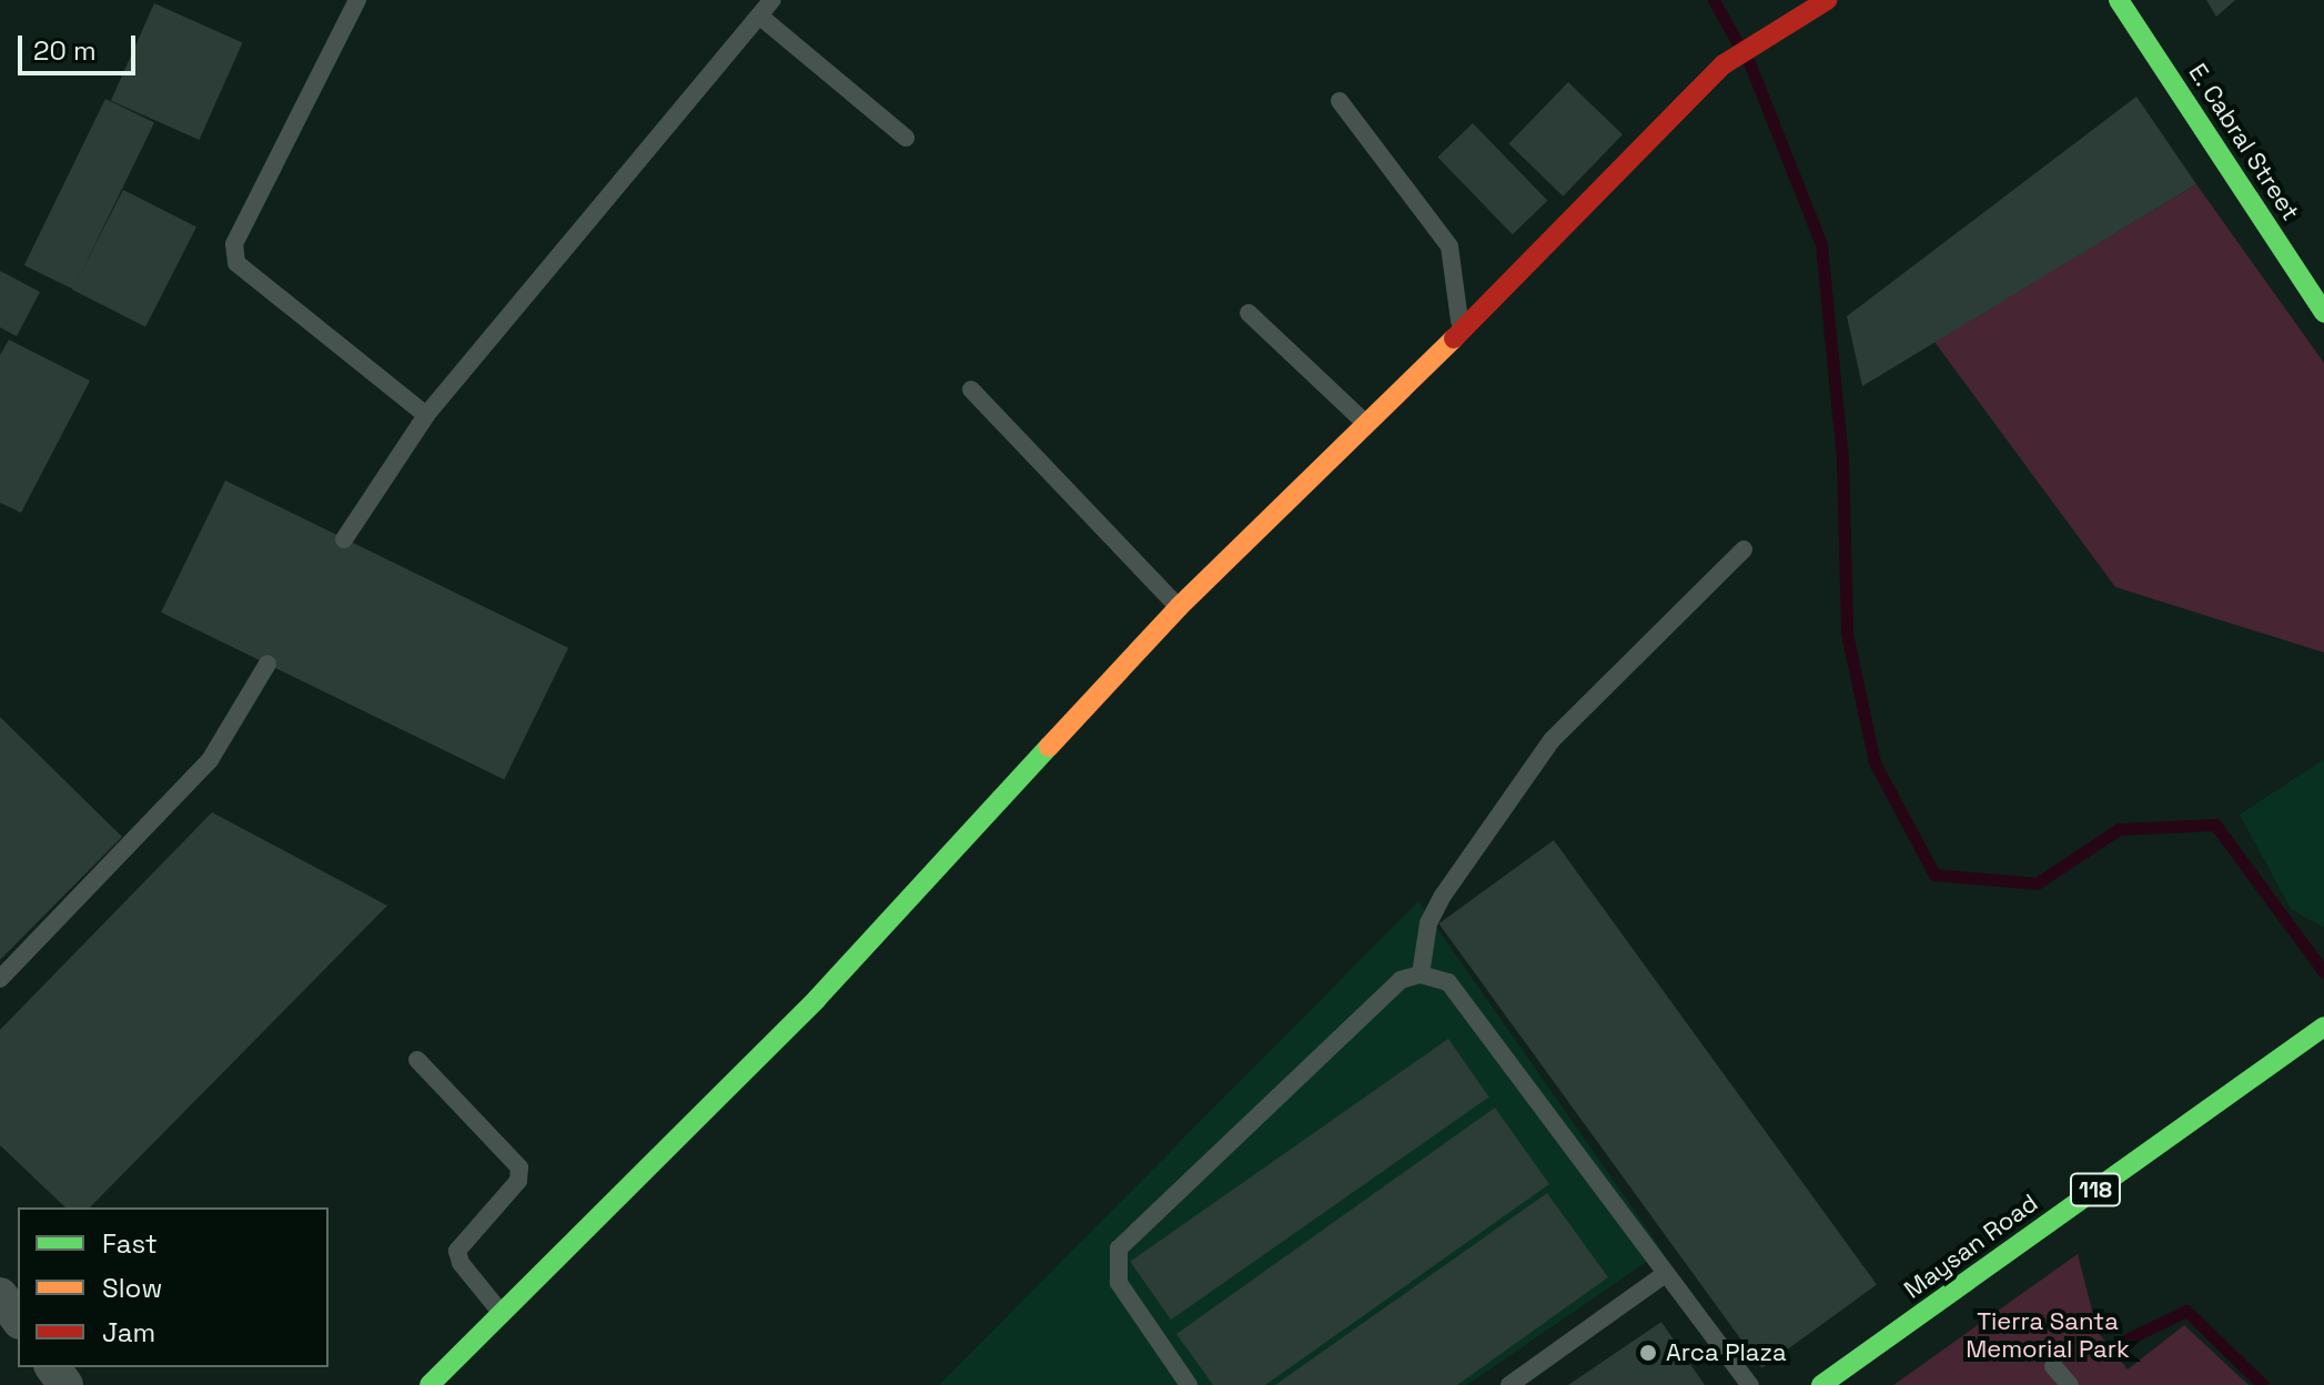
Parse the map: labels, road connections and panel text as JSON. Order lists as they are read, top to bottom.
{
  "streets": {
    "street": ["E. Cabral Street", "118", "Maysan Road"]
  },
  "parks": ["Tierra Santa Memorial Park"],
  "places": ["Arca Plaza"],
  "legend": ["Fast", "Slow", "Jam"],
  "scale_bar": "20 m"
}
